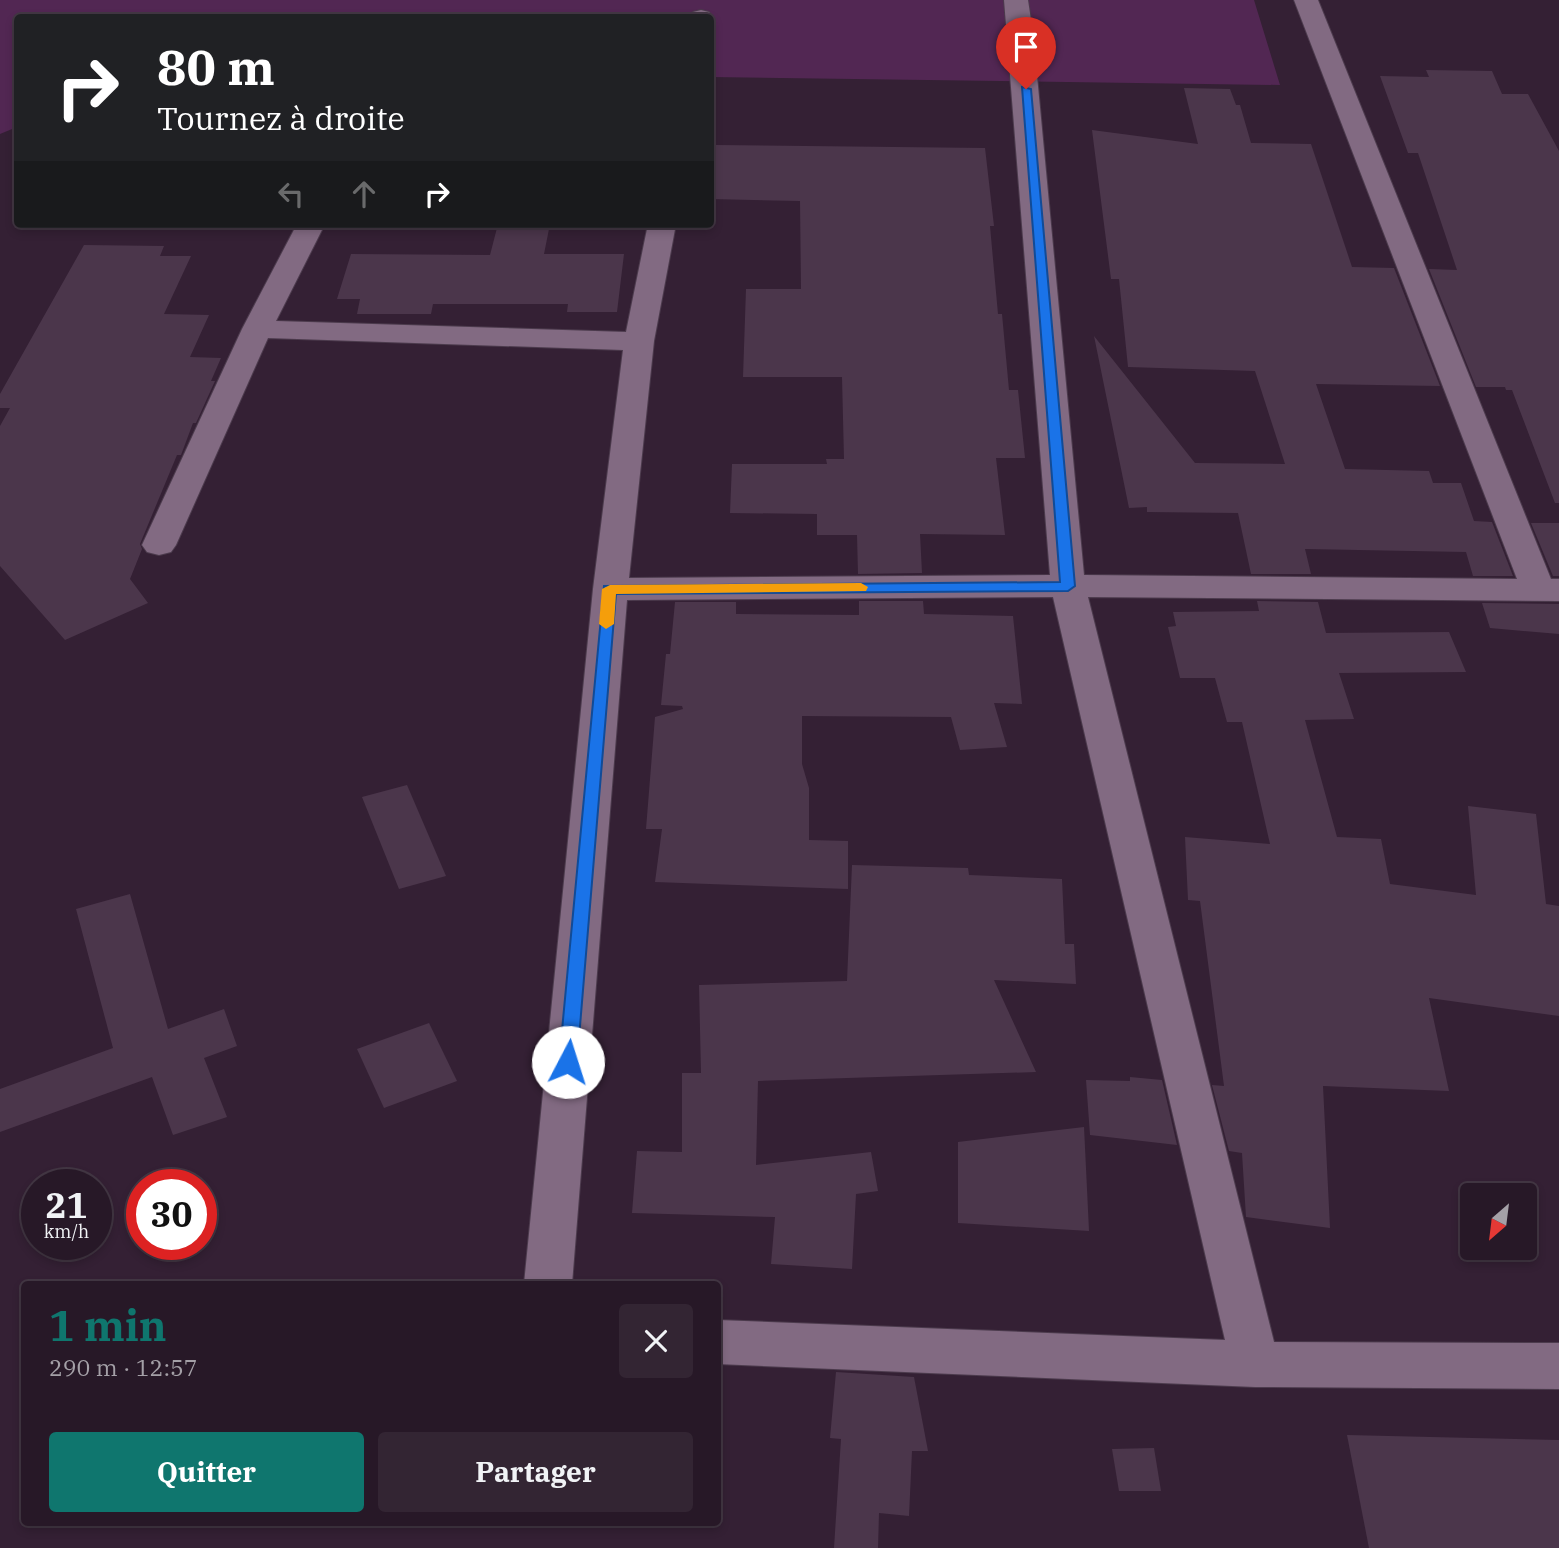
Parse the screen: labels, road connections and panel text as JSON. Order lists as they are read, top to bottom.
{
  "north": "bottom left",
  "page": {
    "turn": ["80 m", "Tournez à droite"],
    "speed": "21 km/h",
    "limit": "30",
    "heading": ["1 min", "290 m · 12:57"],
    "buttons": ["Quitter", "Partager"]
  }
}
